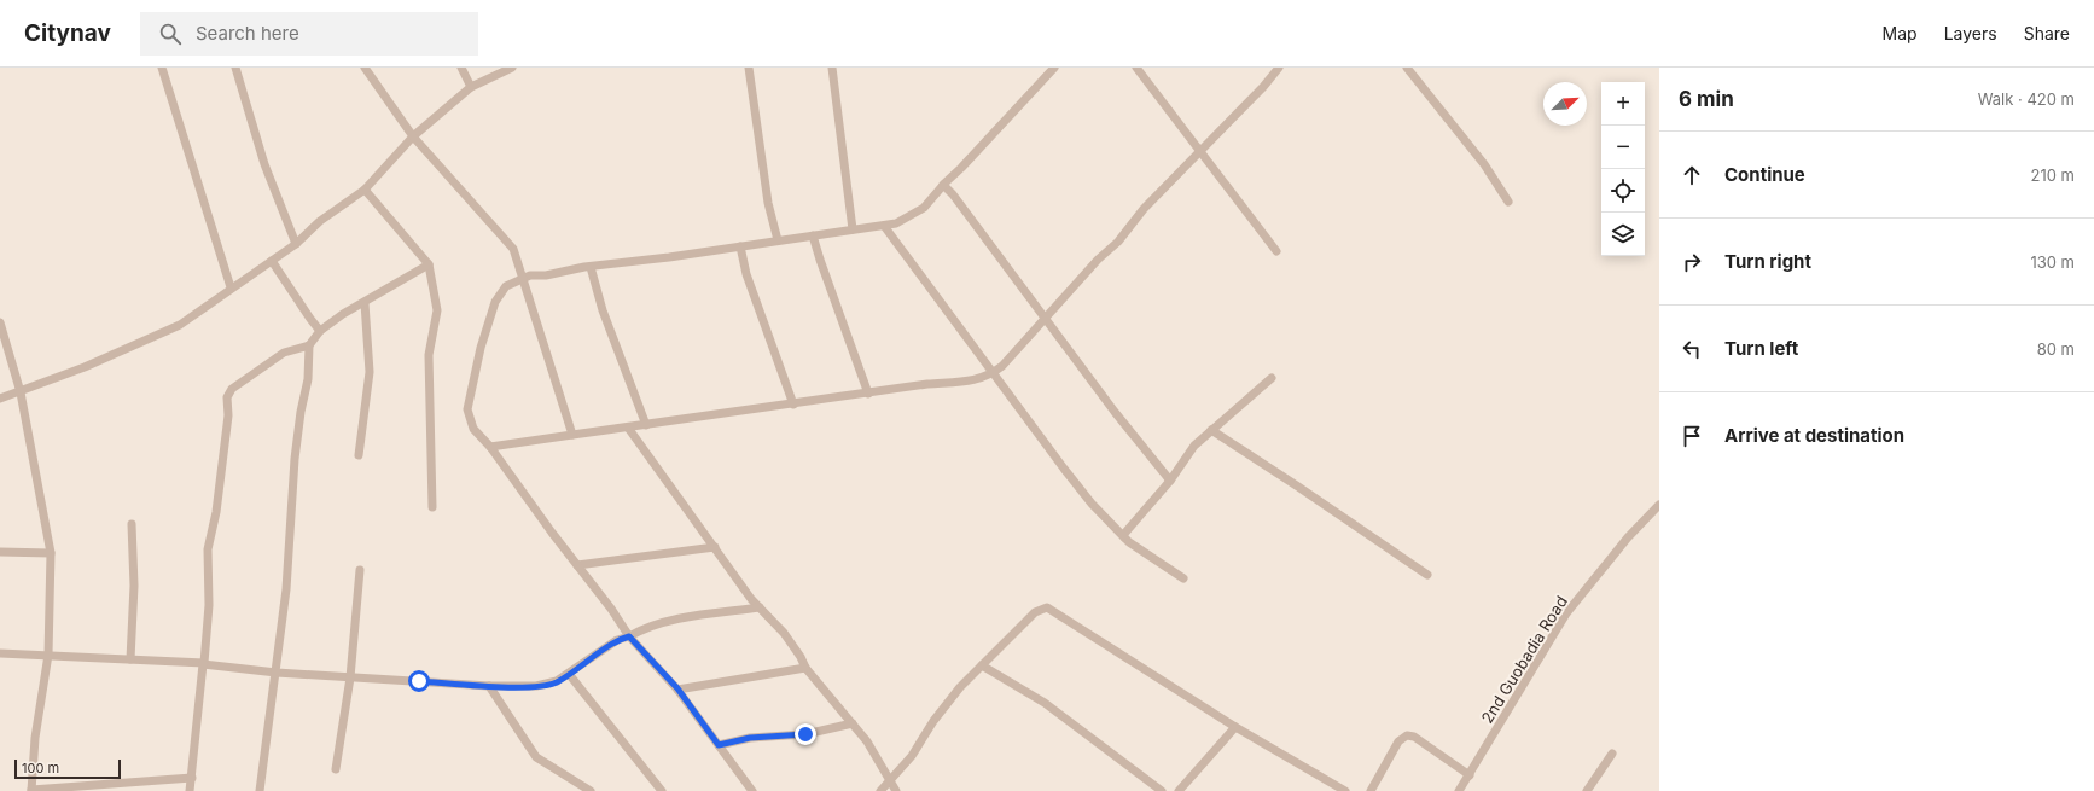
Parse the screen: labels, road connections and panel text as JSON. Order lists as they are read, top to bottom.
{
  "streets": {
    "street": ["2nd Guobadia Road"]
  },
  "scale_bar": "100 m",
  "north": "top right",
  "page": {
    "header": "Citynav",
    "search": "Search here",
    "nav": ["Map", "Layers", "Share"],
    "heading": ["6 min", "Walk · 420 m"],
    "map_buttons": ["+", "−"],
    "list": [
      ["Continue", "210 m"],
      ["Turn right", "130 m"],
      ["Turn left", "80 m"],
      "Arrive at destination"
    ],
    "scale": "100 m"
  }
}
